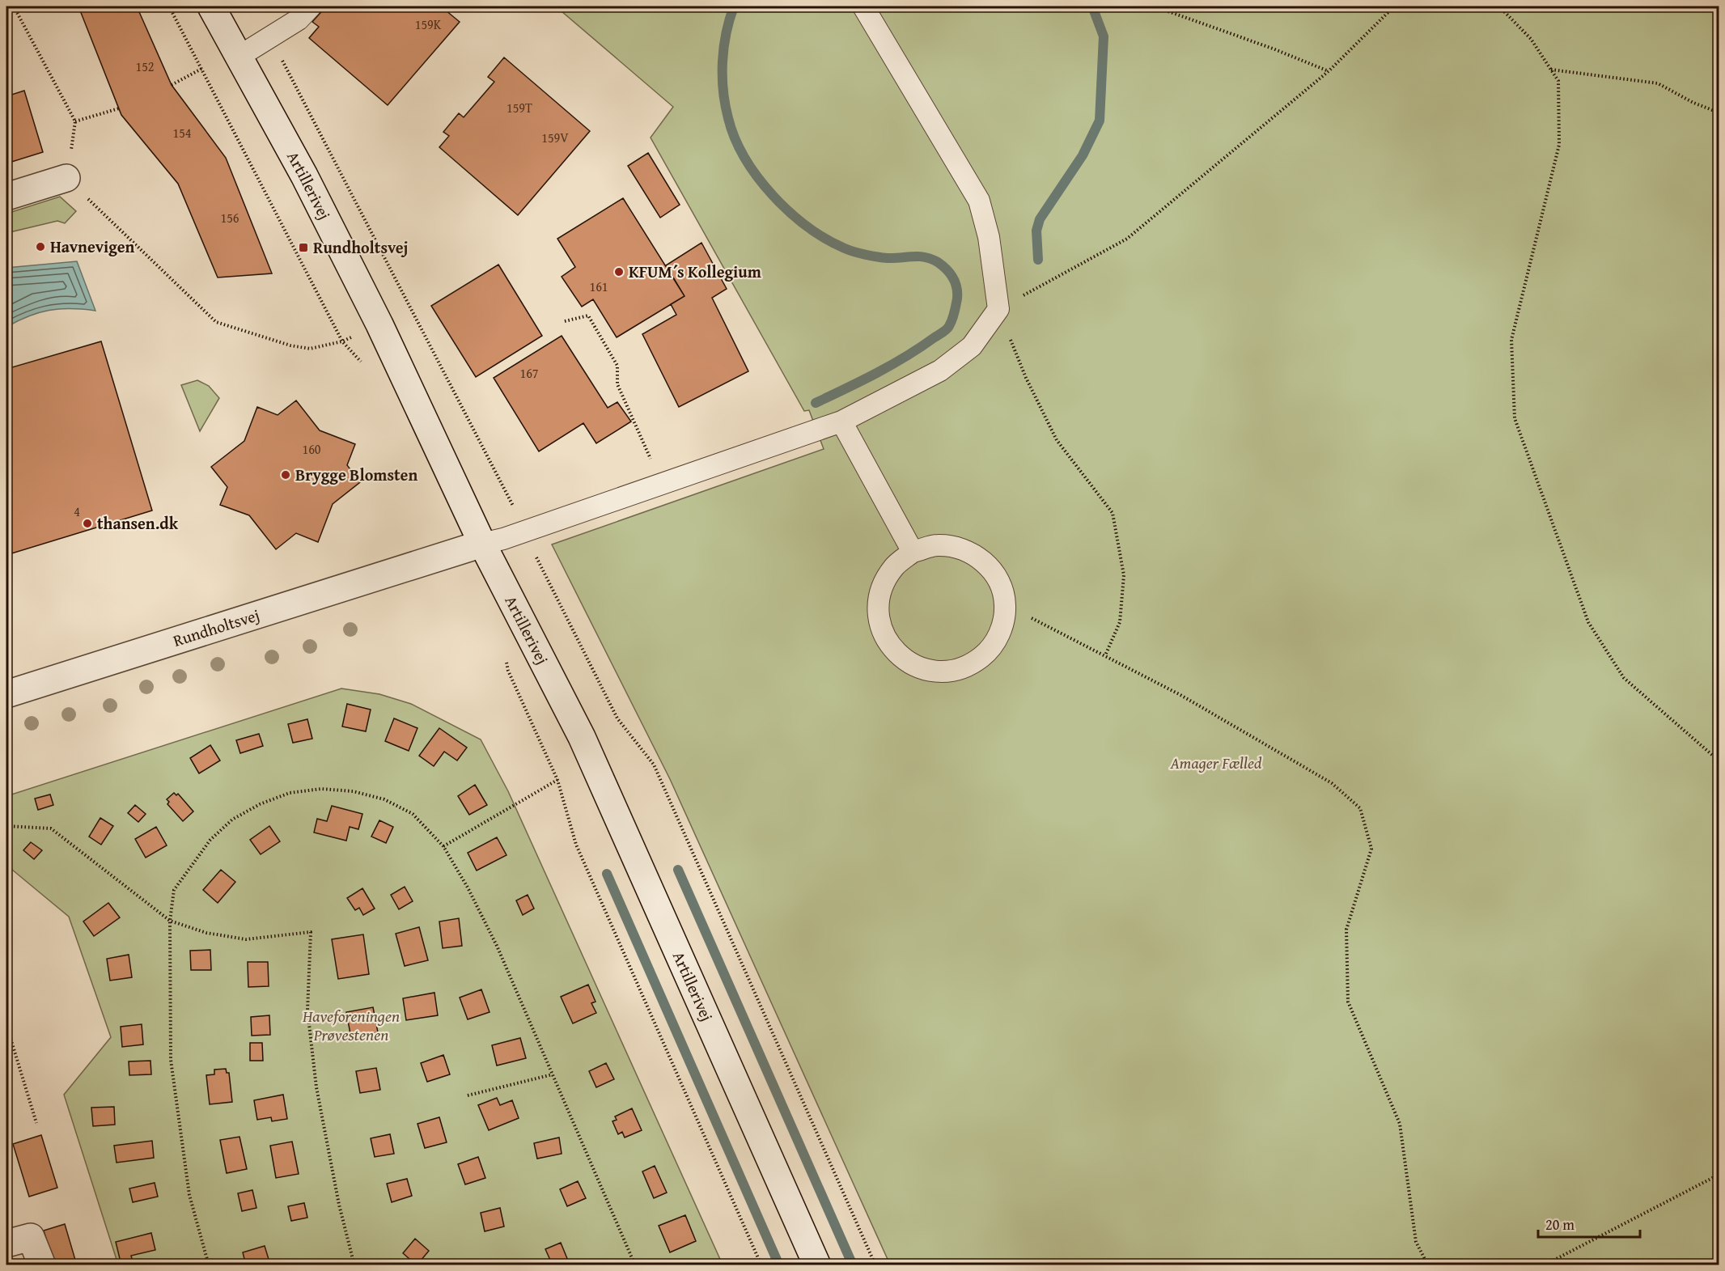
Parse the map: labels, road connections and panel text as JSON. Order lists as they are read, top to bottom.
{
  "streets": {
    "street": ["Artillerivej", "Rundholtsvej"]
  },
  "crossings": [
    ["Artillerivej", "Rundholtsvej"]
  ],
  "parks": ["Amager Fælled", "Haveforeningen Prøvestenen"],
  "places": {
    "other": [
      "Havnevigen",
      "KFUM´s Kollegium",
      "Brygge Blomsten",
      "thansen.dk"
    ],
    "transit": ["Rundholtsvej"]
  },
  "house_numbers": [
    "159K",
    "152",
    "159T",
    "154",
    "159V",
    "156",
    "161",
    "167",
    "160",
    "4"
  ],
  "scale_bar": "20 m"
}
